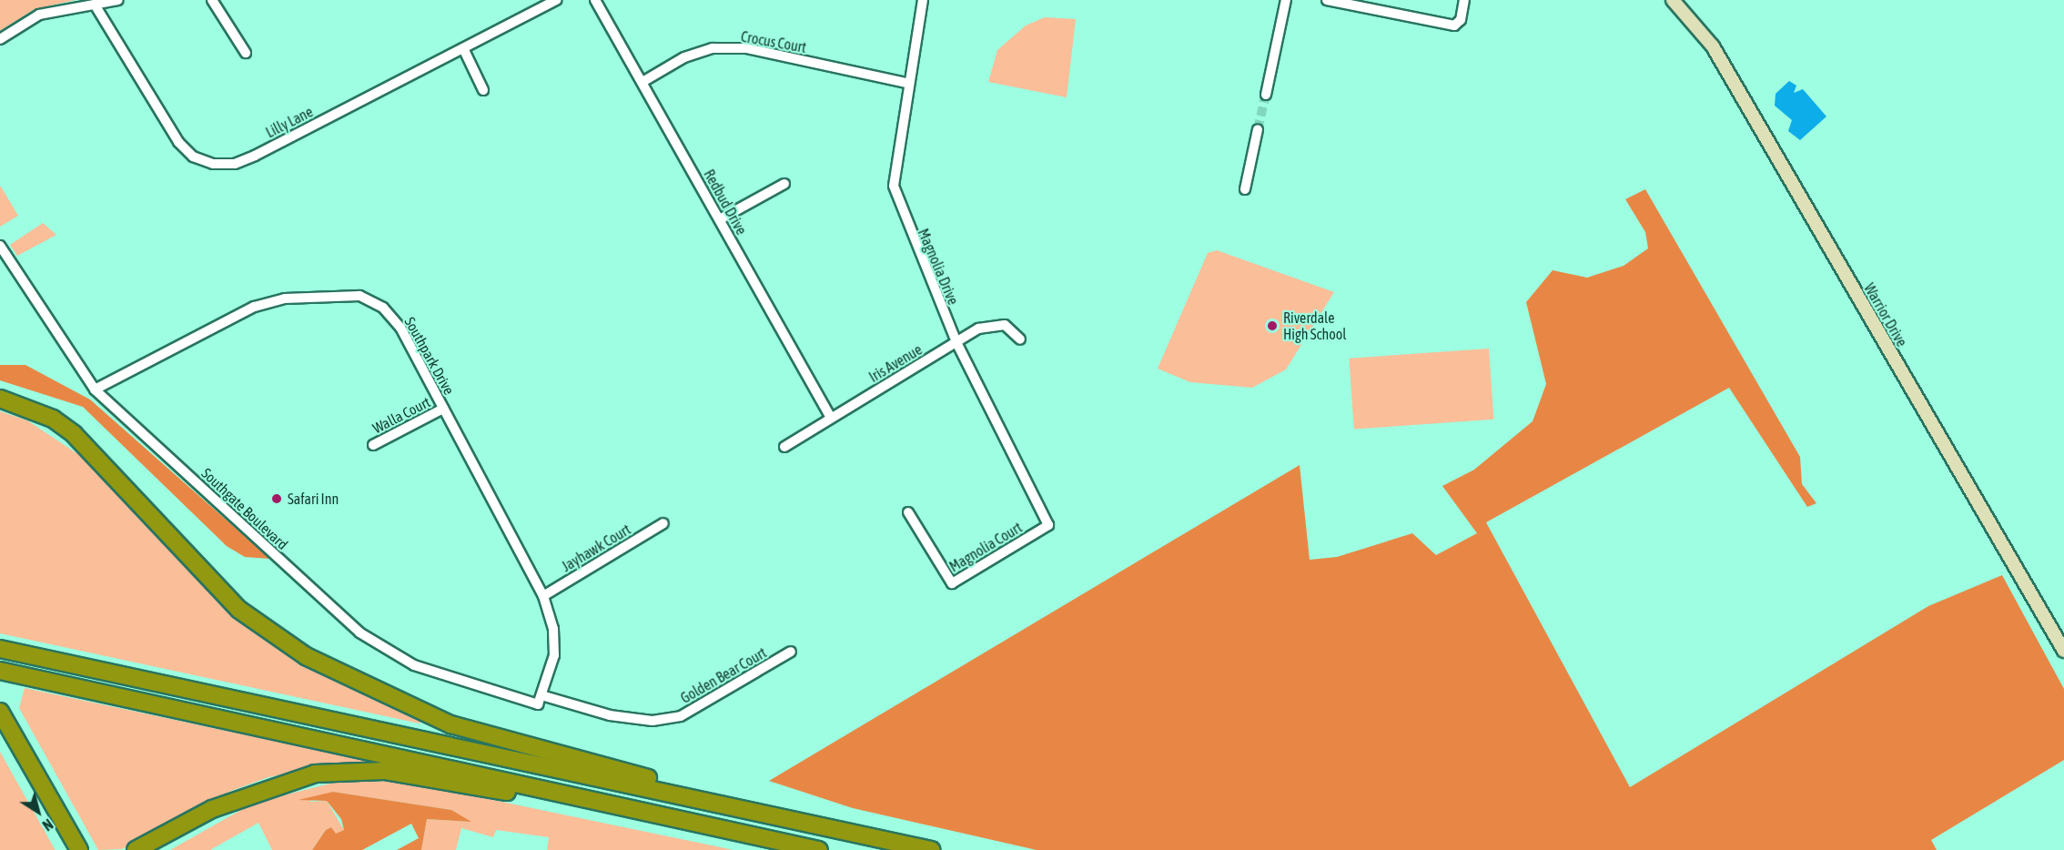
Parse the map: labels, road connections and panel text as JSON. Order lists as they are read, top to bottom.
{
  "streets": {
    "street": [
      "Crocus Court",
      "Lilly Lane",
      "Redbud Drive",
      "Magnolia Drive",
      "Warrior Drive",
      "Southpark Drive",
      "Iris Avenue",
      "Walla Court",
      "Southgate Boulevard",
      "Magnolia Court",
      "Jayhawk Court",
      "Golden Bear Court"
    ]
  },
  "crossings": [
    ["Crocus Court", "Redbud Drive"],
    ["Crocus Court", "Magnolia Drive"],
    ["Redbud Drive", "Iris Avenue"],
    ["Magnolia Drive", "Iris Avenue"],
    ["Magnolia Drive", "Magnolia Court"],
    ["Southpark Drive", "Walla Court"],
    ["Southpark Drive", "Southgate Boulevard"],
    ["Southpark Drive", "Jayhawk Court"],
    ["Southpark Drive", "Golden Bear Court"],
    ["Southgate Boulevard", "Golden Bear Court"]
  ],
  "places": ["Riverdale High School", "Safari Inn"],
  "north": "bottom right"
}
